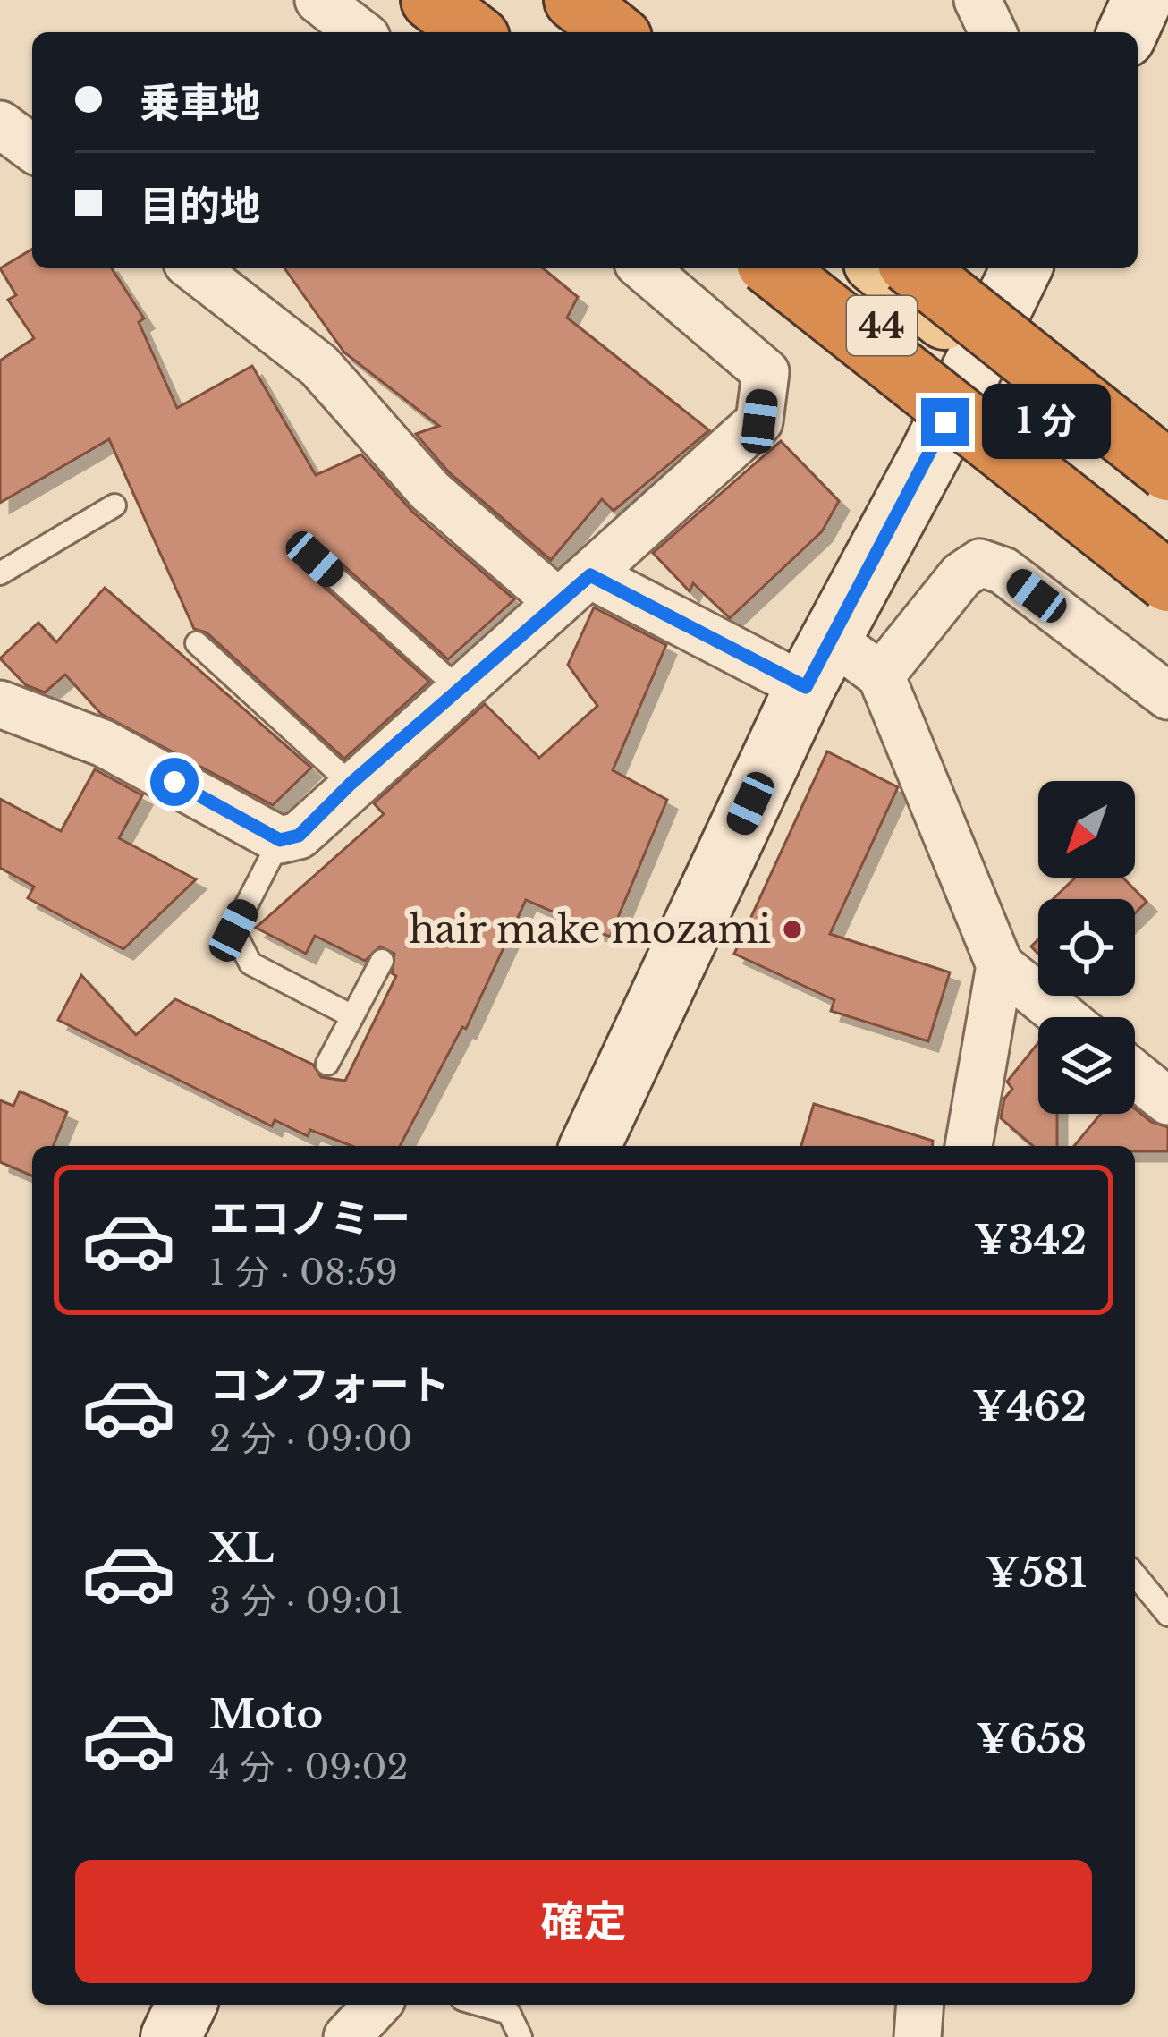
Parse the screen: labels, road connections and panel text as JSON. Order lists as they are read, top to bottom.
{
  "streets": {
    "main road": ["44"]
  },
  "places": ["hair make mozami"],
  "north": "bottom left",
  "page": {
    "banner": ["乗車地", "目的地"],
    "bubble": "1 分",
    "list": [
      {
        "name": "エコノミー",
        "note": "1 分 · 08:59",
        "value": "¥342"
      },
      {
        "name": "コンフォート",
        "note": "2 分 · 09:00",
        "value": "¥462"
      },
      {
        "name": "XL",
        "note": "3 分 · 09:01",
        "value": "¥581"
      },
      {
        "name": "Moto",
        "note": "4 分 · 09:02",
        "value": "¥658"
      }
    ],
    "buttons": "確定"
  }
}
